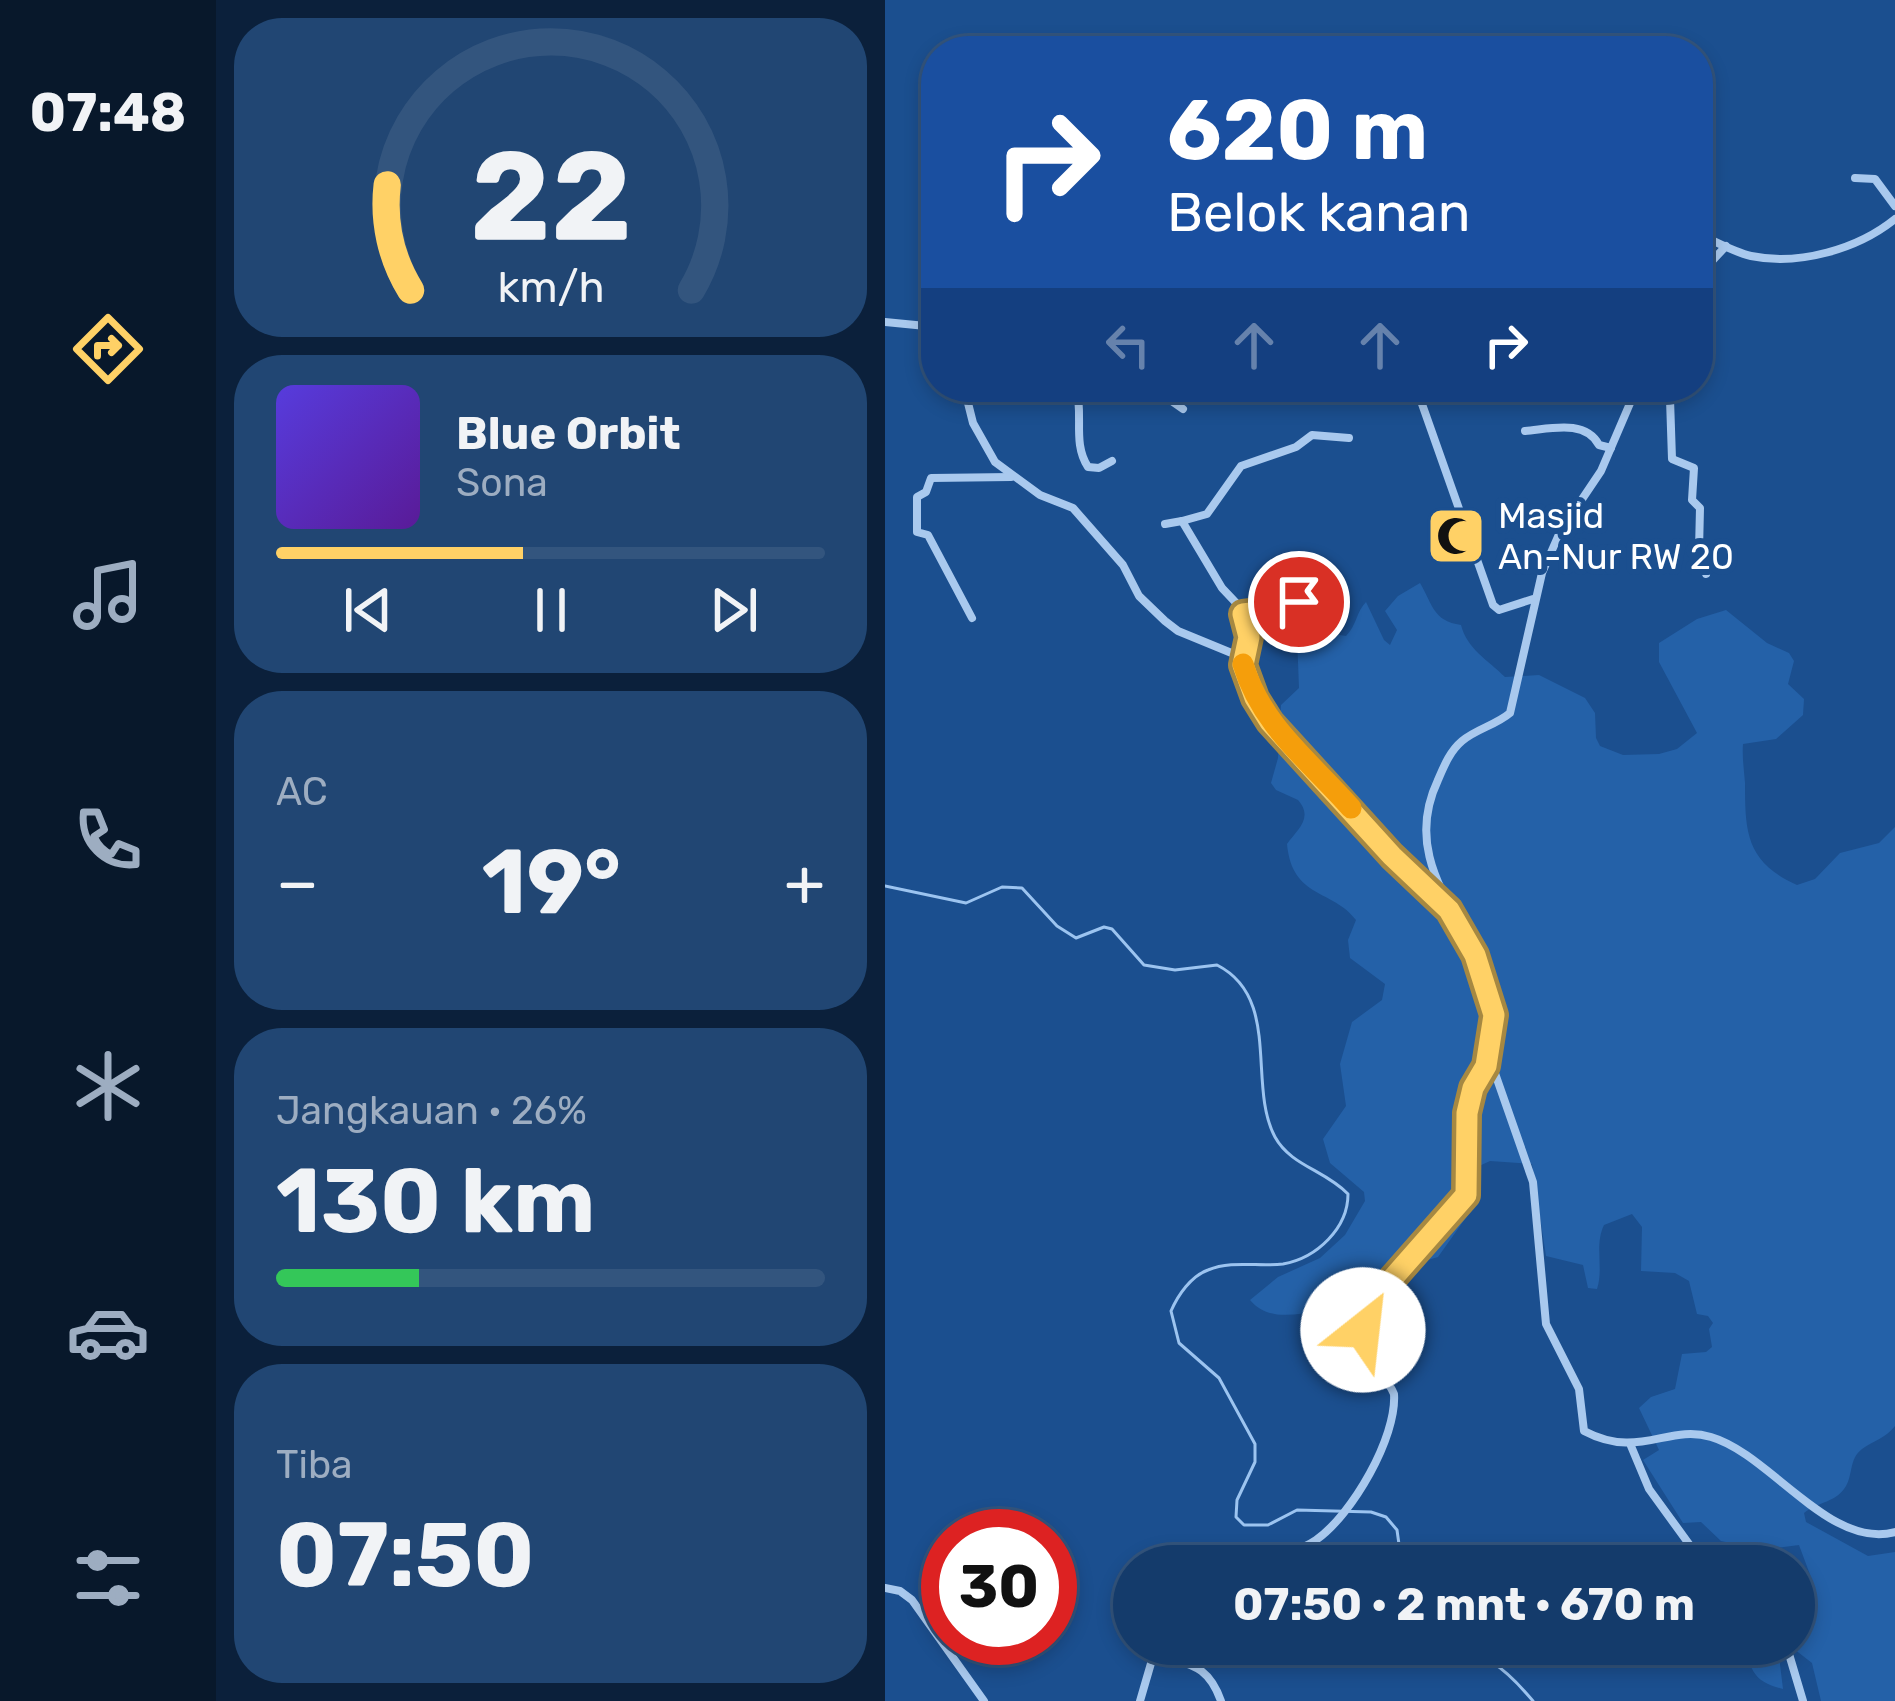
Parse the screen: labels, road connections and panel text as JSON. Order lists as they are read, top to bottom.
{
  "places": {
    "mosque": ["Masjid An-Nur RW 20"]
  },
  "page": {
    "tabs": "07:48",
    "turn": ["620 m", "Belok kanan"],
    "song": ["Blue Orbit", "Sona"],
    "tile": [
      "AC",
      ["Jangkauan · 26%", "130 km"],
      ["Tiba", "07:50"]
    ],
    "heat": ["−", "19°", "+"],
    "limit": "30",
    "trip": "07:50 · 2 mnt · 670 m",
    "gauge": ["22", "km/h"]
  }
}
